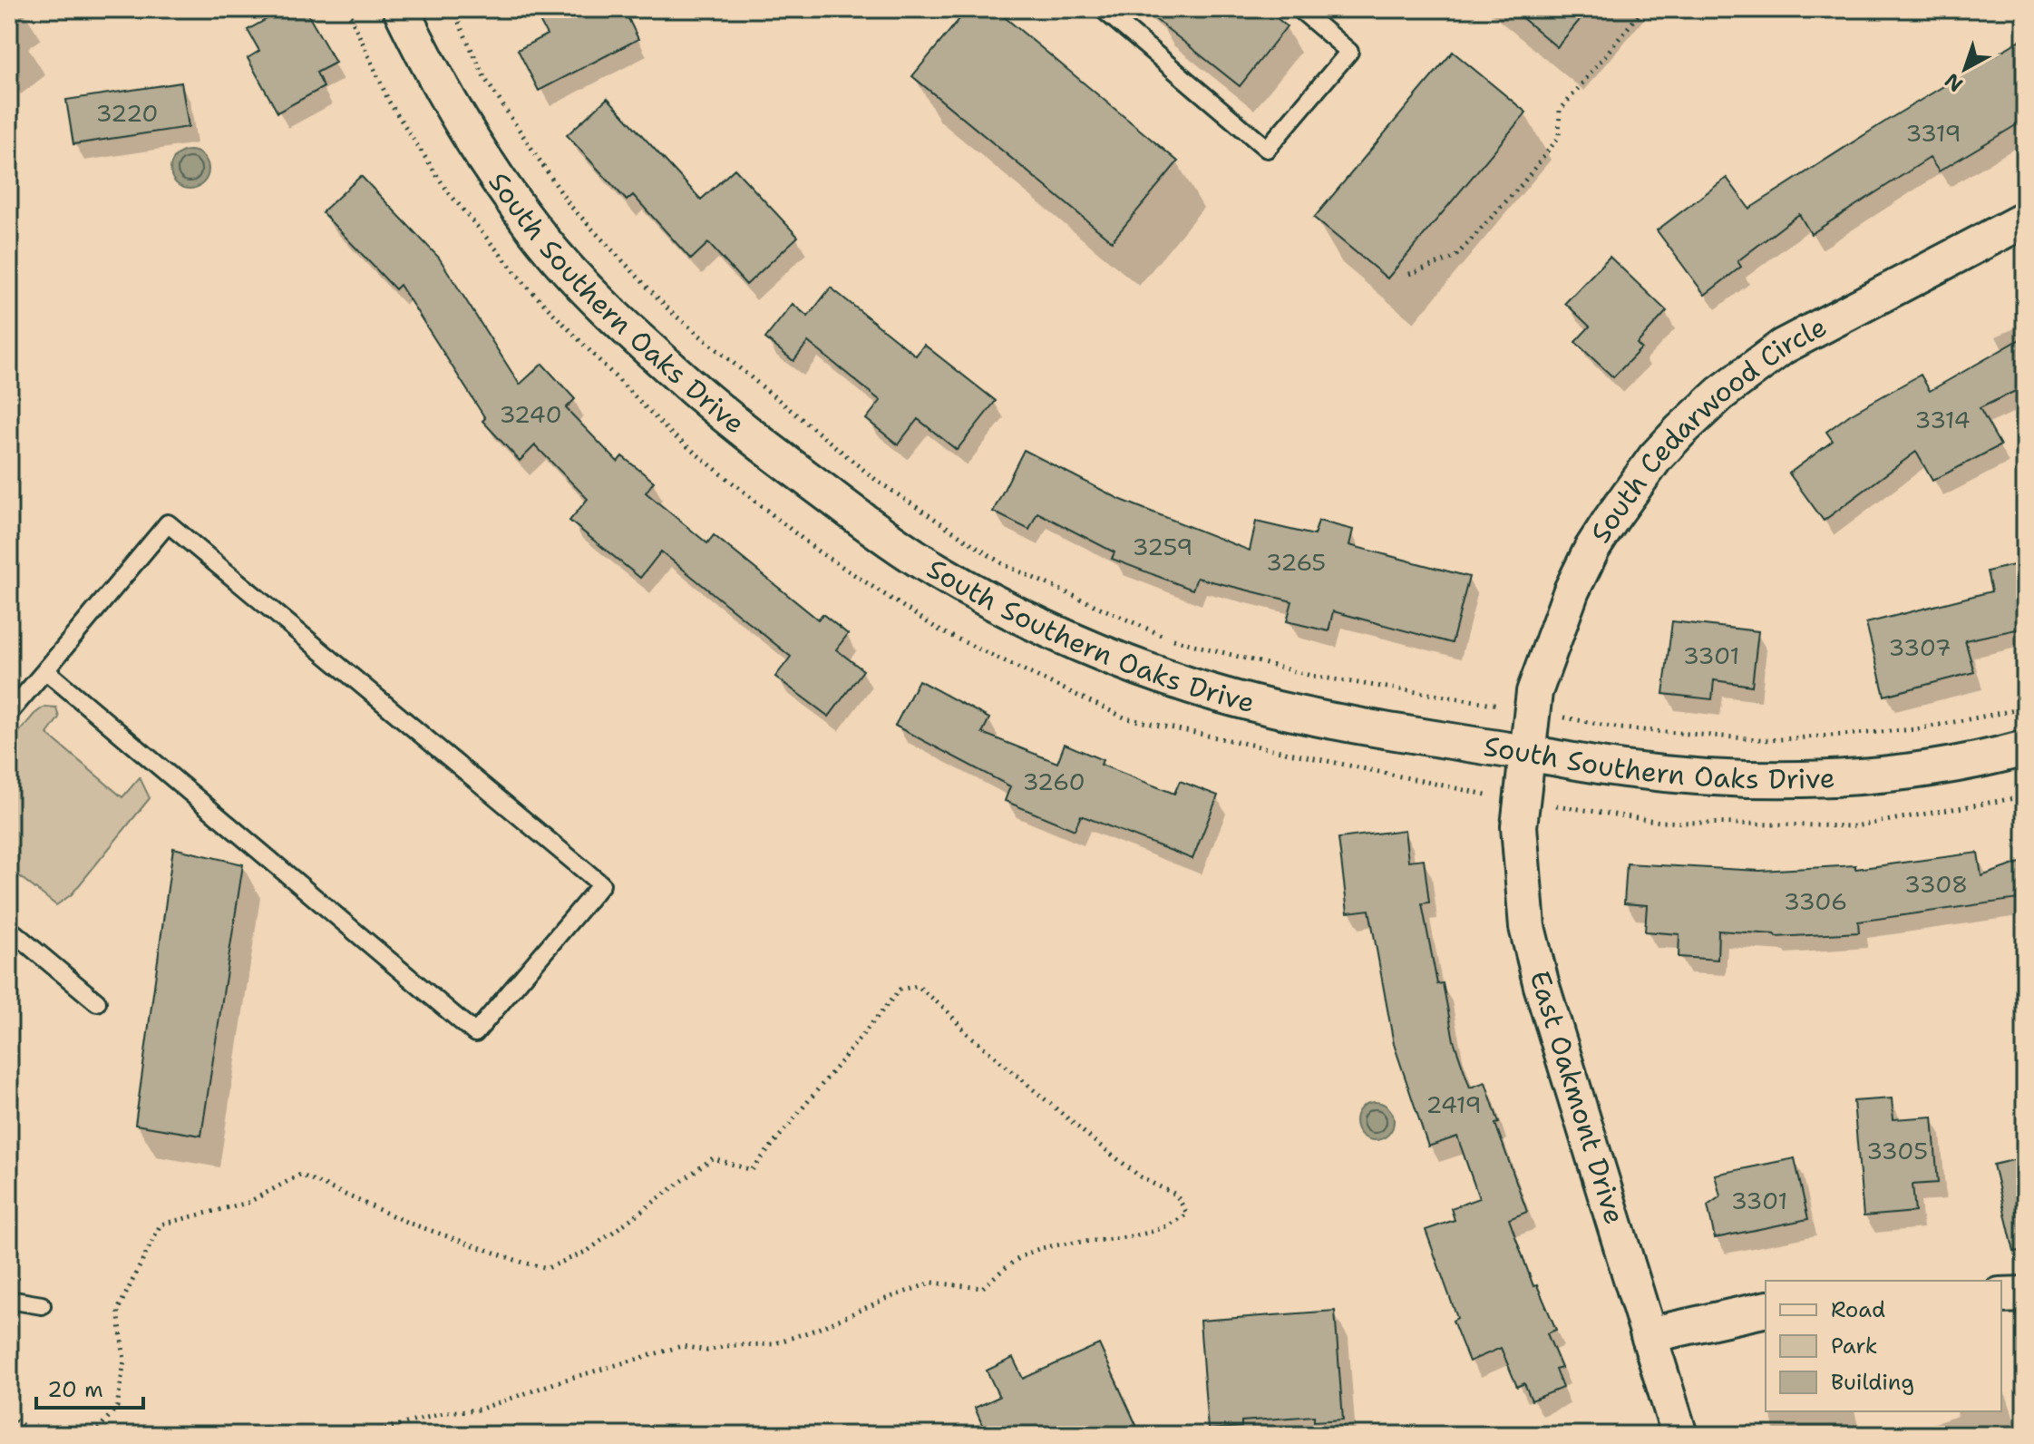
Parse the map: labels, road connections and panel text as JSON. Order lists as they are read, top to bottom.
{
  "streets": {
    "street": ["South Southern Oaks Drive", "South Cedarwood Circle", "East Oakmont Drive"]
  },
  "crossings": [
    ["South Southern Oaks Drive", "South Cedarwood Circle"],
    ["South Southern Oaks Drive", "East Oakmont Drive"],
    ["South Cedarwood Circle", "East Oakmont Drive"]
  ],
  "house_numbers": [
    "3220",
    "3319",
    "3240",
    "3314",
    "3259",
    "3265",
    "3307",
    "3301",
    "3260",
    "3308",
    "3306",
    "2419",
    "3305",
    "3301"
  ],
  "legend": ["Road", "Park", "Building"],
  "scale_bar": "20 m",
  "north": "bottom left"
}
